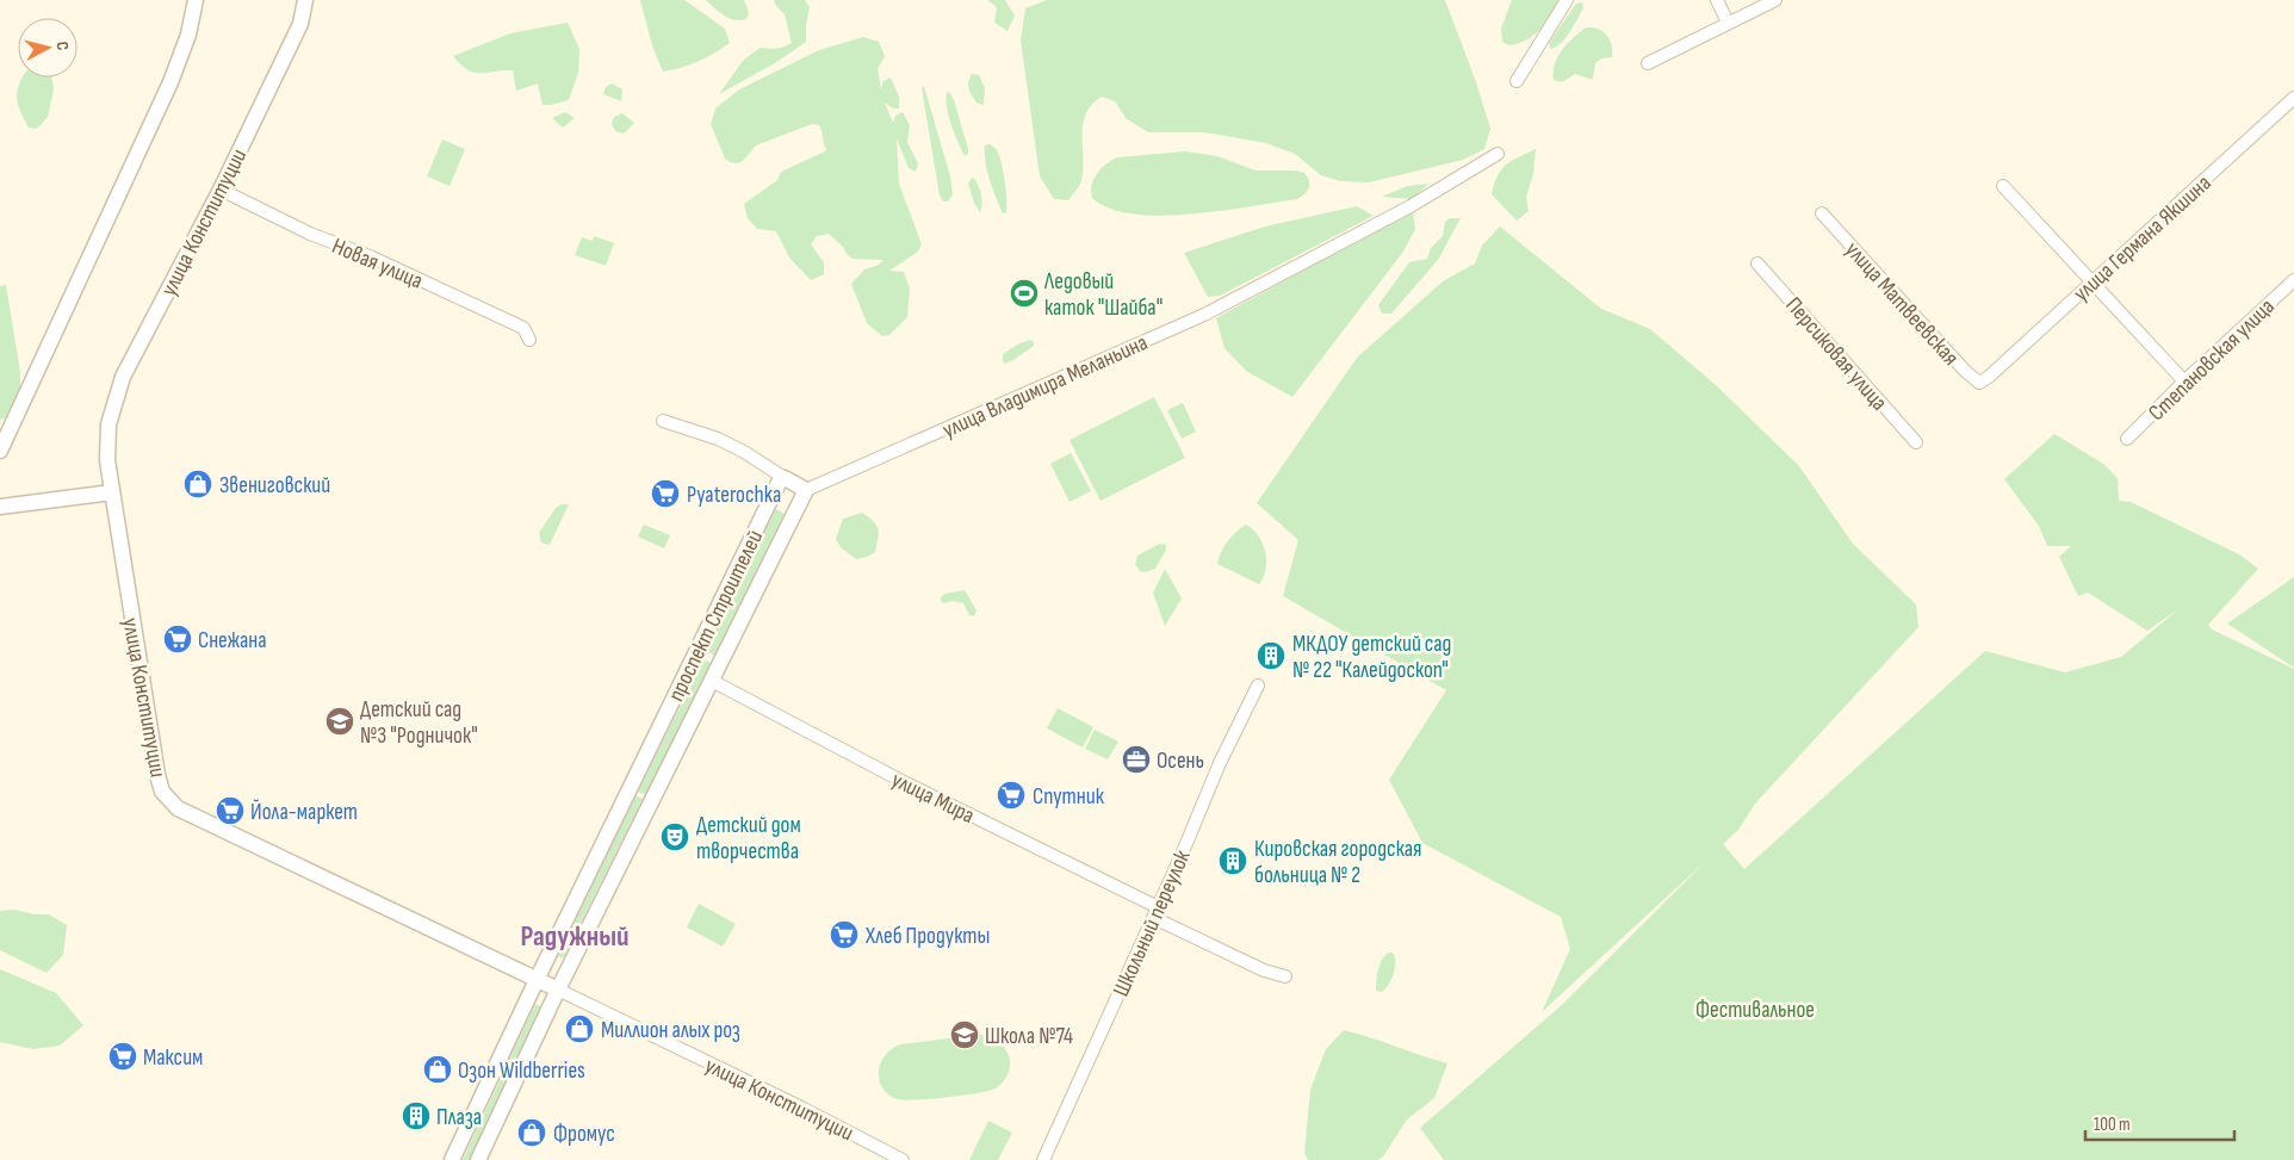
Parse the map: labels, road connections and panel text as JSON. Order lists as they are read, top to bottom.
{
  "streets": {
    "street": [
      "улица Конституции",
      "улица Германа Якшина",
      "Новая улица",
      "улица Матвеевская",
      "Персиковая улица",
      "Степановская улица",
      "улица Владимира Меланьина",
      "проспект Строителей",
      "улица Мира",
      "Школьный переулок"
    ]
  },
  "crossings": [
    ["улица Конституции", "Новая улица"],
    ["улица Конституции", "проспект Строителей"],
    ["улица Германа Якшина", "улица Матвеевская"],
    ["улица Владимира Меланьина", "проспект Строителей"],
    ["проспект Строителей", "улица Мира"],
    ["улица Мира", "Школьный переулок"]
  ],
  "districts": ["Радужный"],
  "parks": ["Фестивальное"],
  "places": {
    "sports": ["Ледовый каток \"Шайба\""],
    "shop": [
      "Звениговский",
      "Миллион алых роз",
      "Озон Wildberries",
      "Фромус"
    ],
    "supermarket": [
      "Pyaterochka",
      "Снежана",
      "Спутник",
      "Йола-маркет",
      "Хлеб Продукты",
      "Максим"
    ],
    "building": ["МКДОУ детский сад № 22 \"Калейдоскоп\"", "Кировская городская больница № 2", "Плаза"],
    "school or university": ["Детский сад №3 \"Родничок\"", "Школа №74"],
    "office": ["Осень"],
    "theatre": ["Детский дом творчества"]
  },
  "scale_bar": "100 m",
  "north": "right"
}
